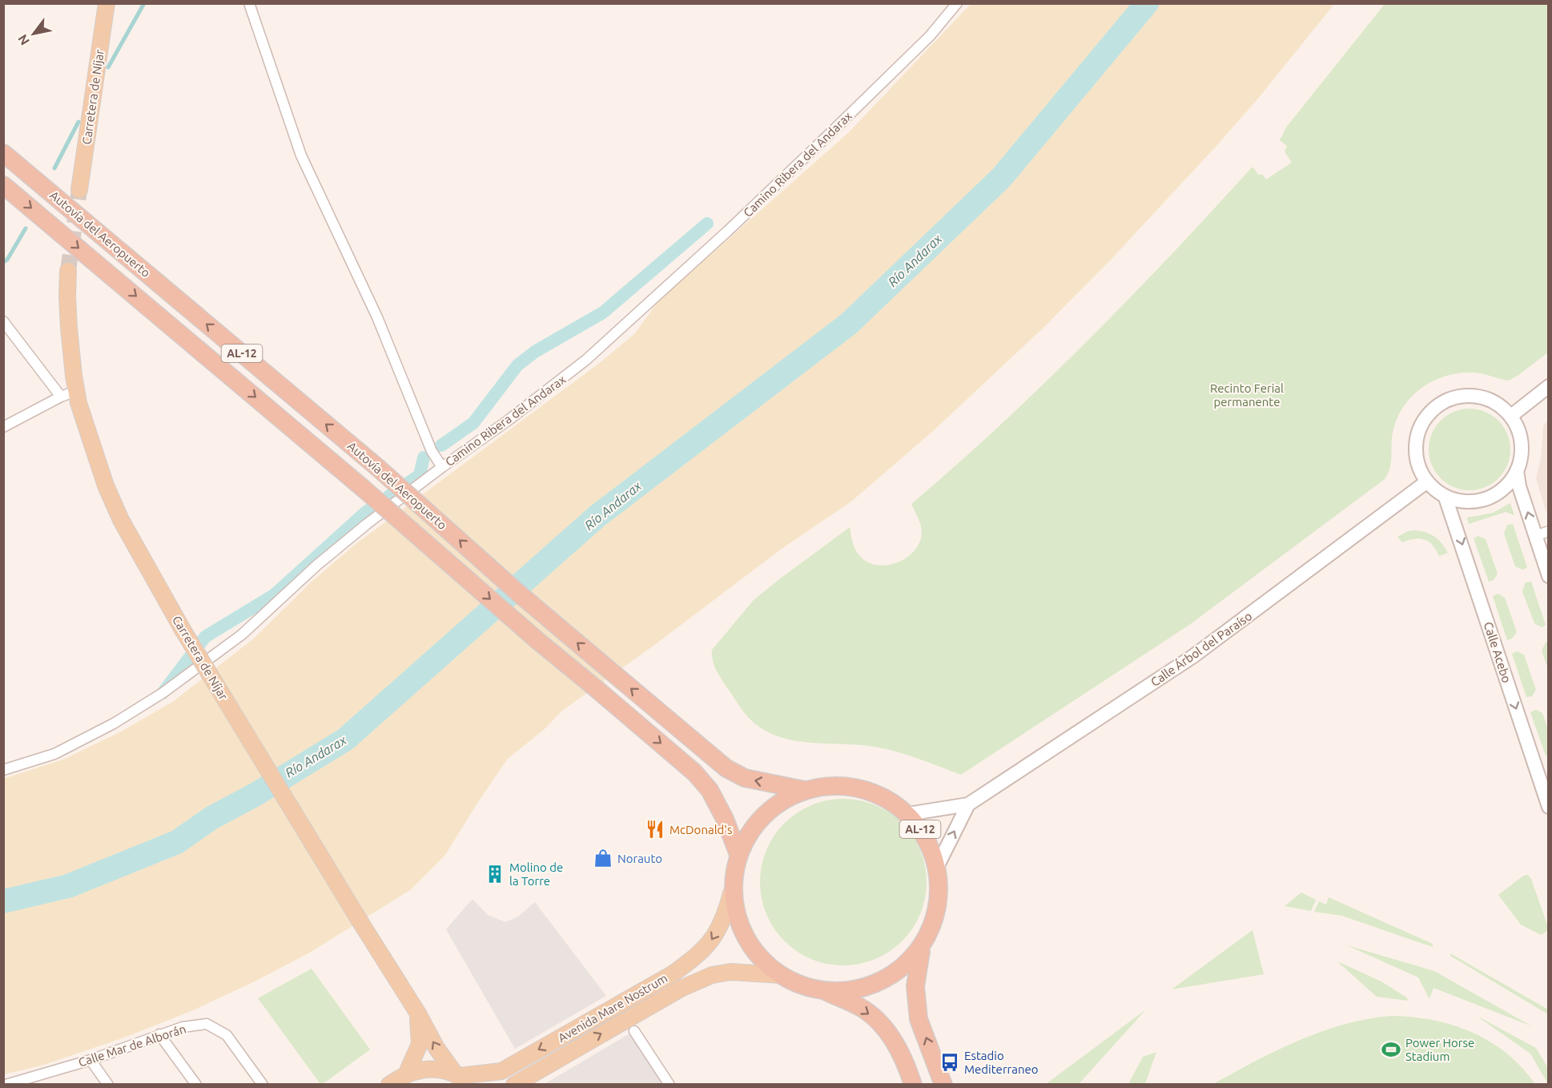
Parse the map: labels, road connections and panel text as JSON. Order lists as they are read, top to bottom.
{
  "streets": {
    "highway": ["Autovía del Aeropuerto", "AL-12"],
    "main road": ["Carretera de Níjar", "Avenida Mare Nostrum"],
    "street": [
      "Camino Ribera del Andarax",
      "Calle Árbol del Paraíso",
      "Calle Acebo",
      "Calle Mar de Alborán"
    ]
  },
  "crossings": [
    ["Carretera de Níjar", "Avenida Mare Nostrum"],
    ["Autovía del Aeropuerto", "AL-12"],
    ["AL-12", "Avenida Mare Nostrum"],
    ["Calle Árbol del Paraíso", "Calle Acebo"]
  ],
  "water": ["Río Andarax"],
  "parks": ["Recinto Ferial permanente"],
  "places": {
    "restaurant": ["McDonald's"],
    "shop": ["Norauto"],
    "building": ["Molino de la Torre"],
    "sports": ["Power Horse Stadium"],
    "bus stop": ["Estadio Mediterraneo"]
  },
  "north": "bottom left"
}
